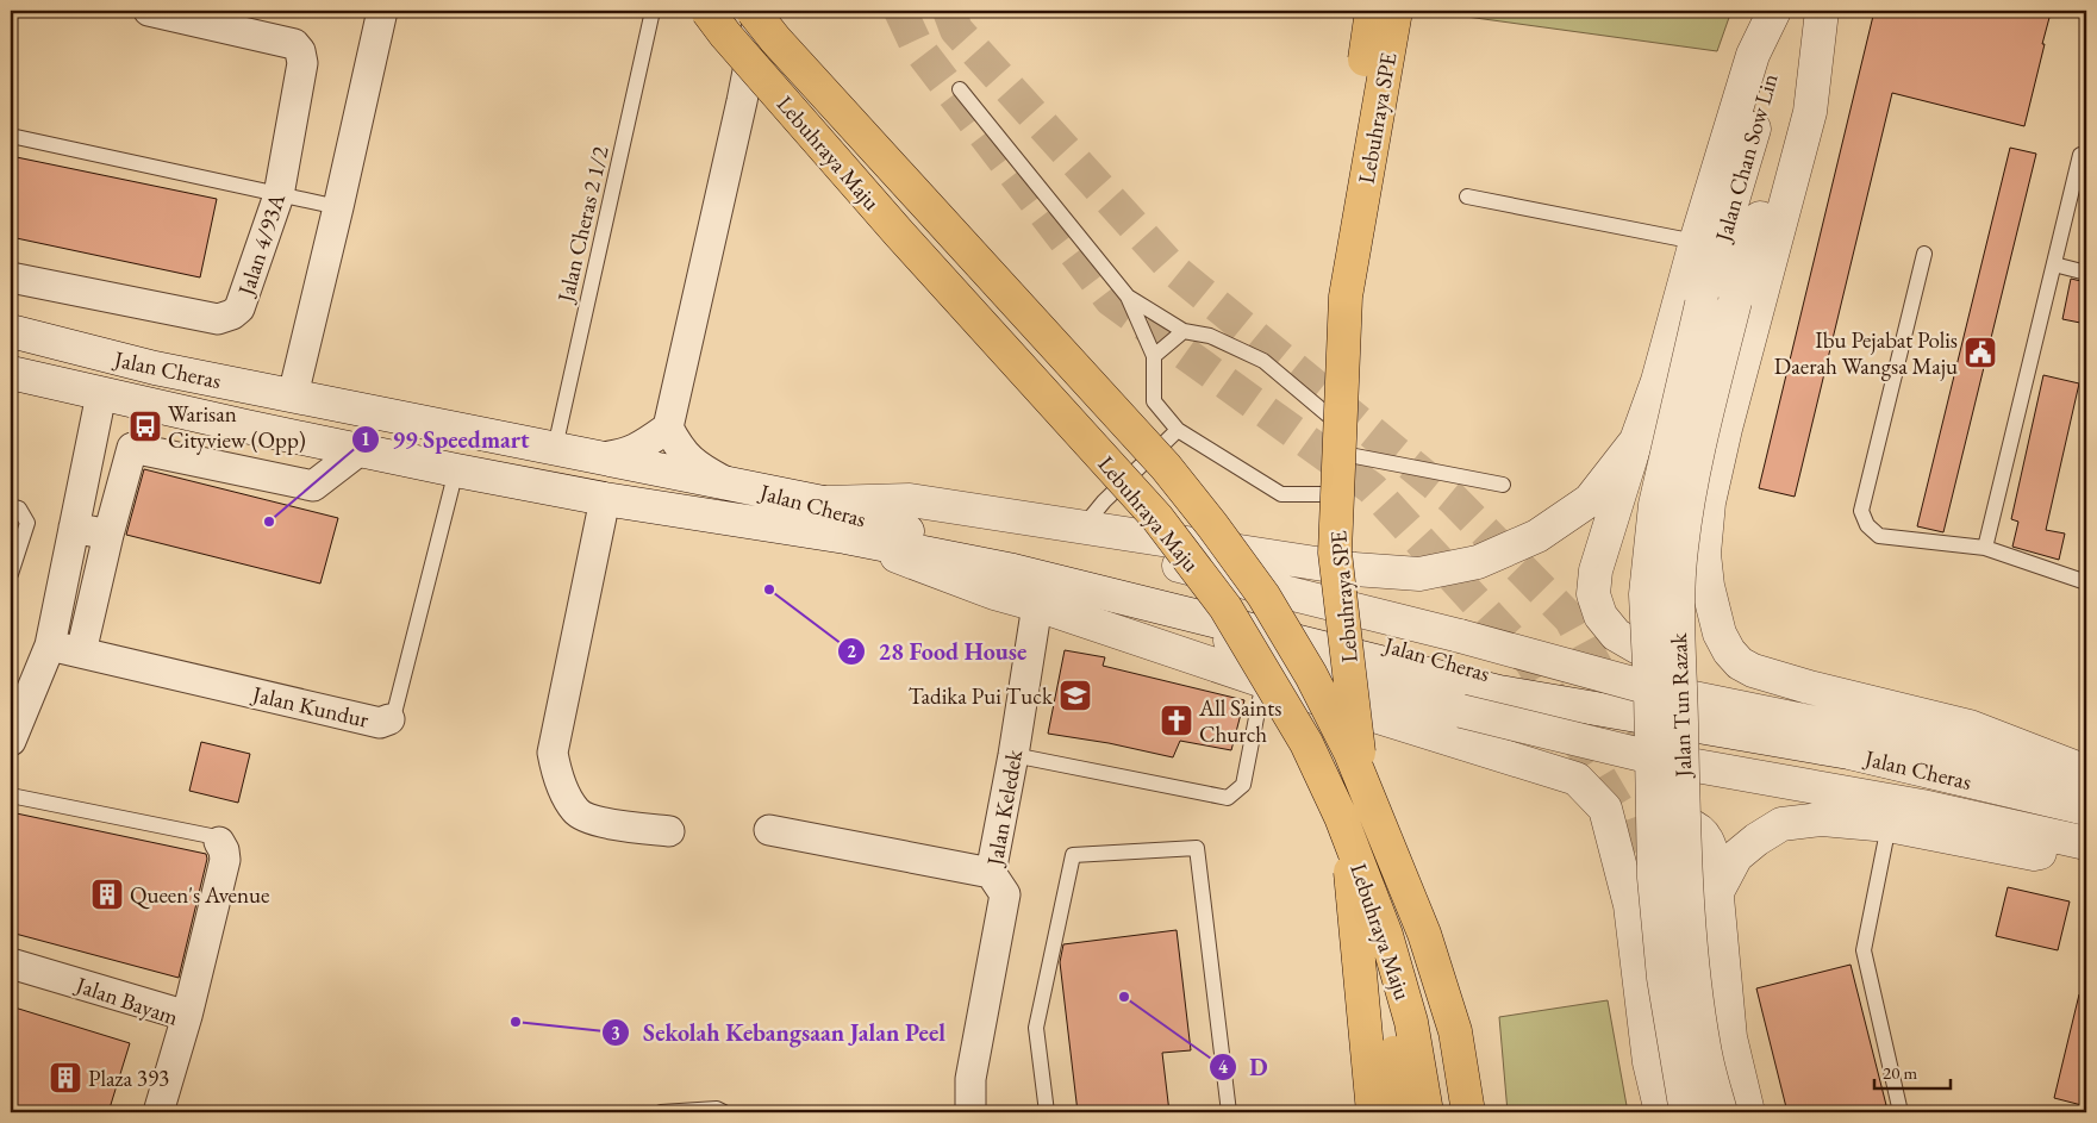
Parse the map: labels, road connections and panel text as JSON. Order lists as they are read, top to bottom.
{
  "streets": {
    "highway": ["Lebuhraya SPE", "Lebuhraya Maju"],
    "street": [
      "Jalan Chan Sow Lin",
      "Jalan 4/93A",
      "Jalan Cheras",
      "Jalan Tun Razak",
      "Jalan Kundur",
      "Jalan Keledek",
      "Jalan Bayam"
    ],
    "lane": ["Jalan Cheras 2 1/2"]
  },
  "crossings": [
    ["Jalan Chan Sow Lin", "Jalan Tun Razak"],
    ["Jalan Cheras 2 1/2", "Jalan Cheras"],
    ["Jalan Cheras", "Jalan Kundur"]
  ],
  "places": {
    "public building": ["Ibu Pejabat Polis Daerah Wangsa Maju"],
    "bus stop": ["Warisan Cityview (Opp)"],
    "other": [
      "99 Speedmart",
      "28 Food House",
      "D",
      "Sekolah Kebangsaan Jalan Peel"
    ],
    "school or university": ["Tadika Pui Tuck"],
    "church": ["All Saints Church"],
    "building": ["Queen's Avenue", "Plaza 393"]
  },
  "scale_bar": "20 m"
}
